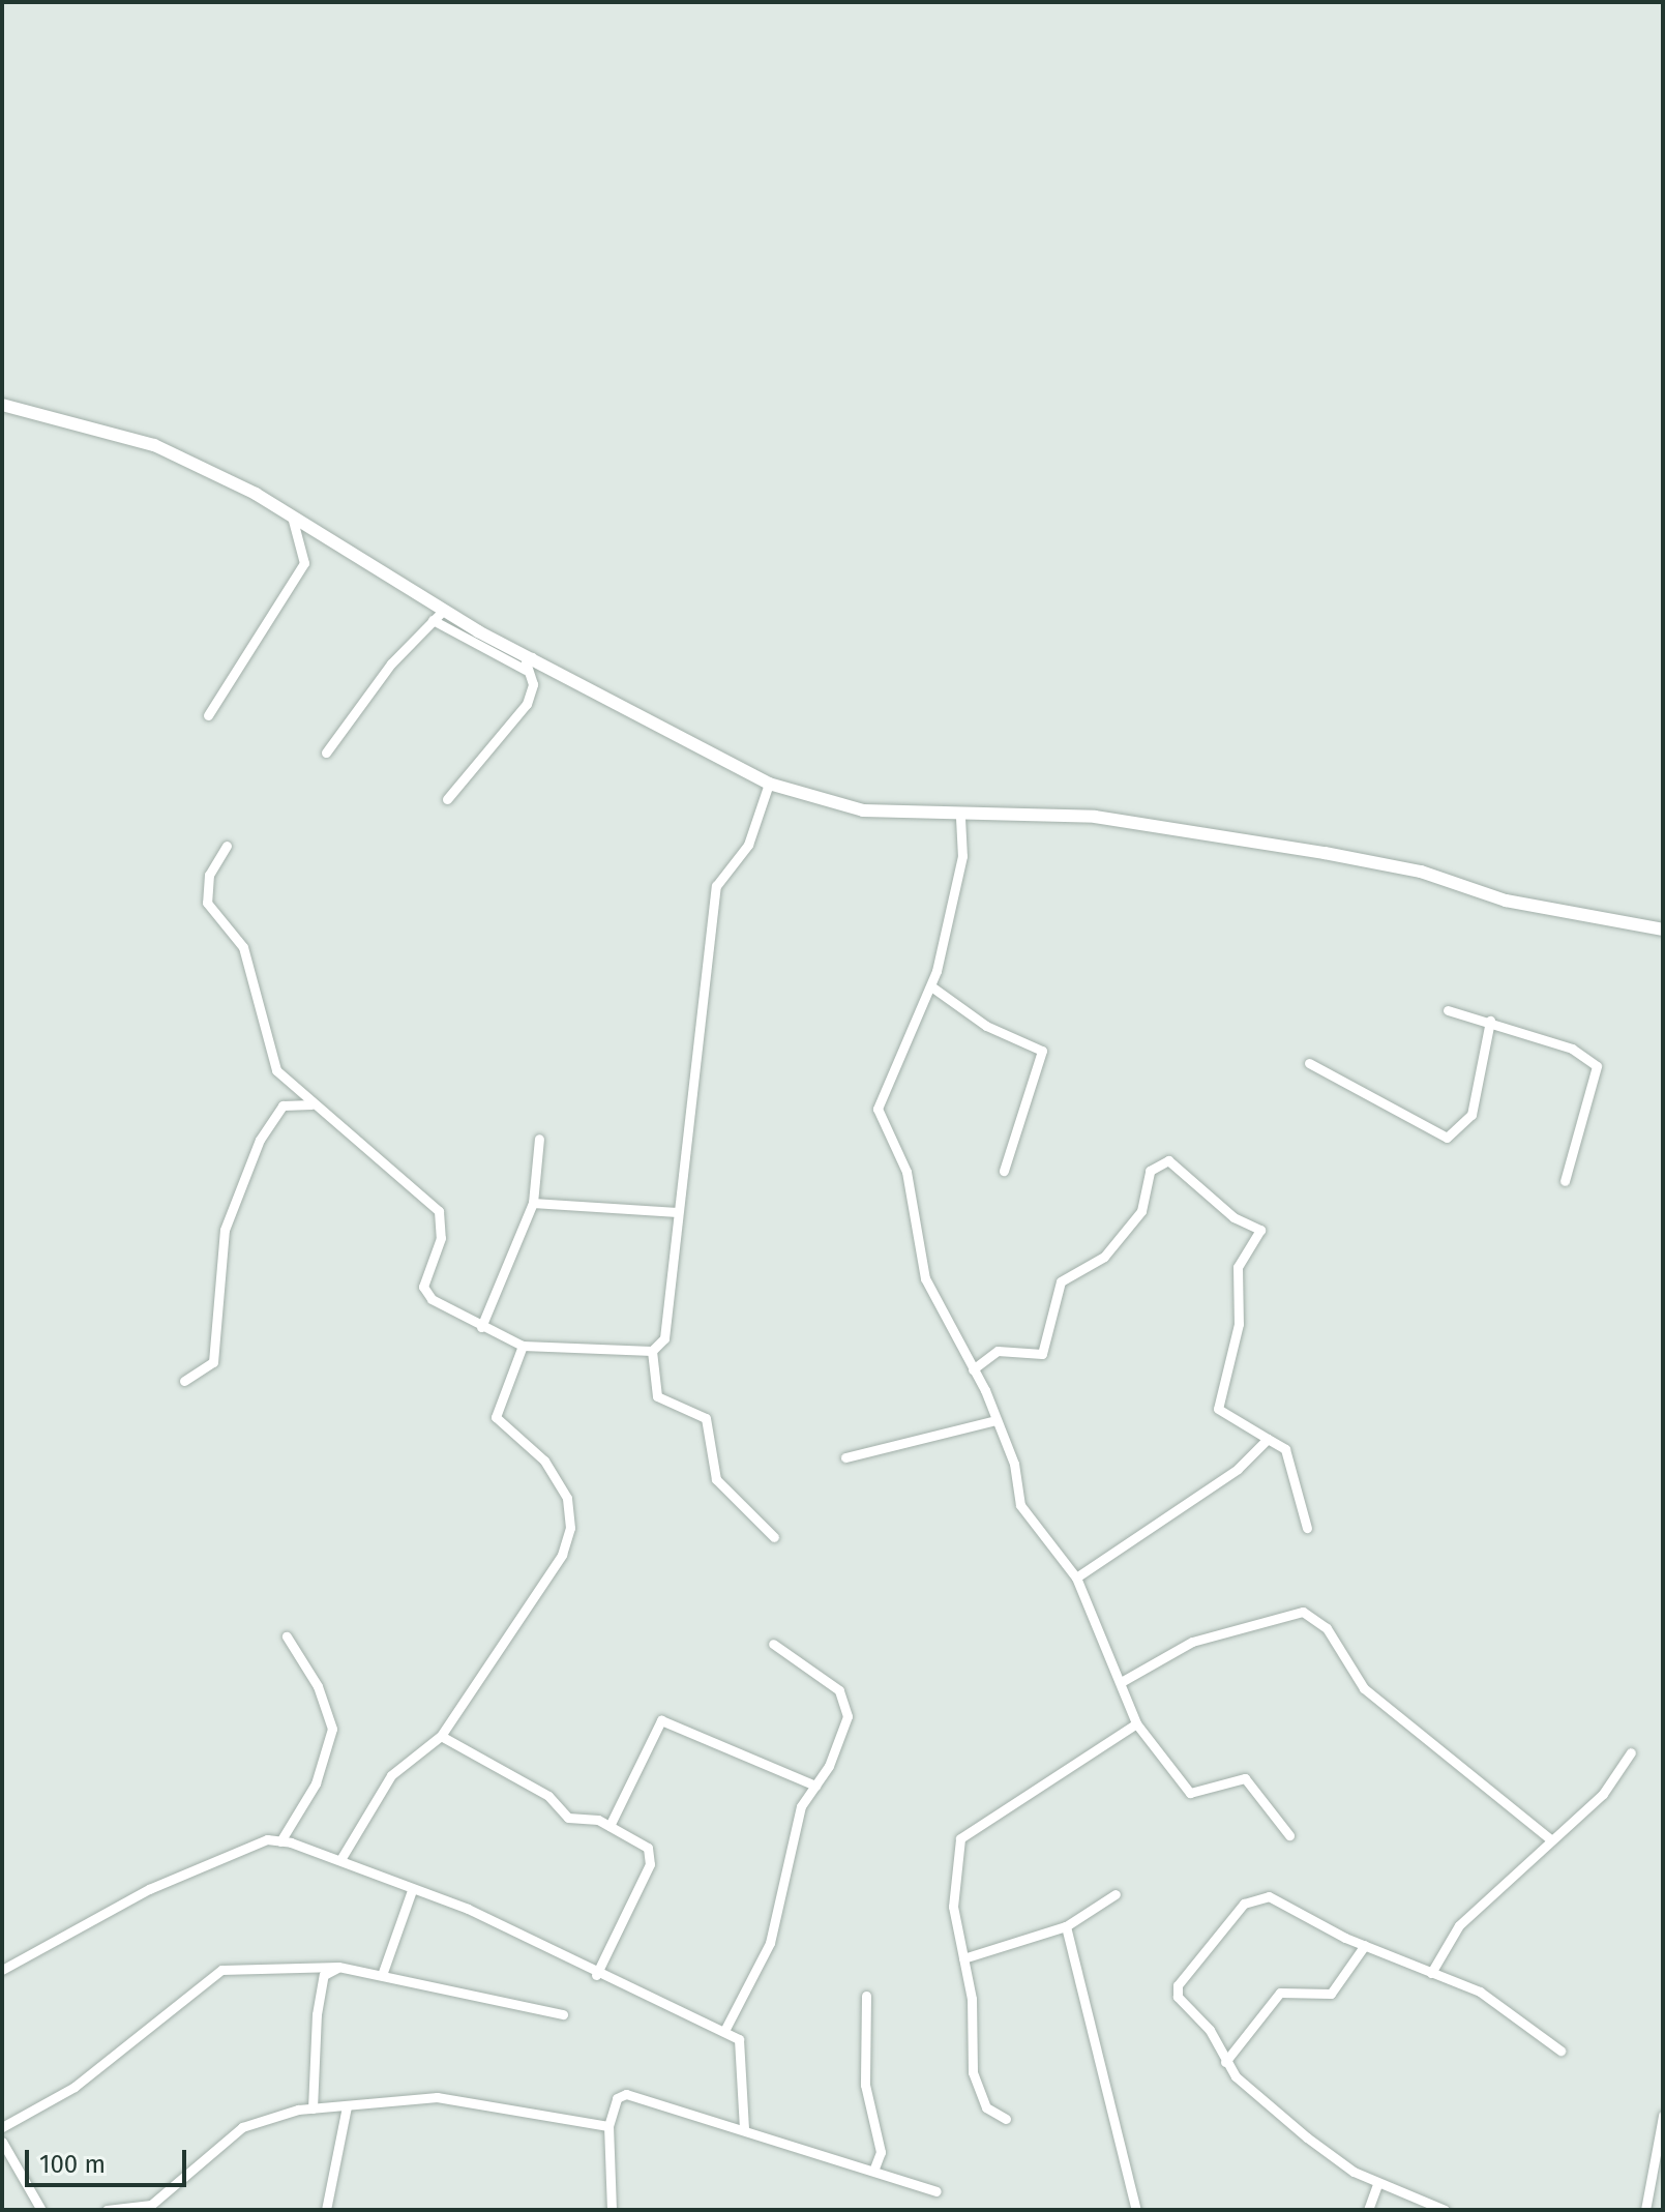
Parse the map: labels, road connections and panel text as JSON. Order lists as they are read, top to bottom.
{
  "scale_bar": "100 m"
}
